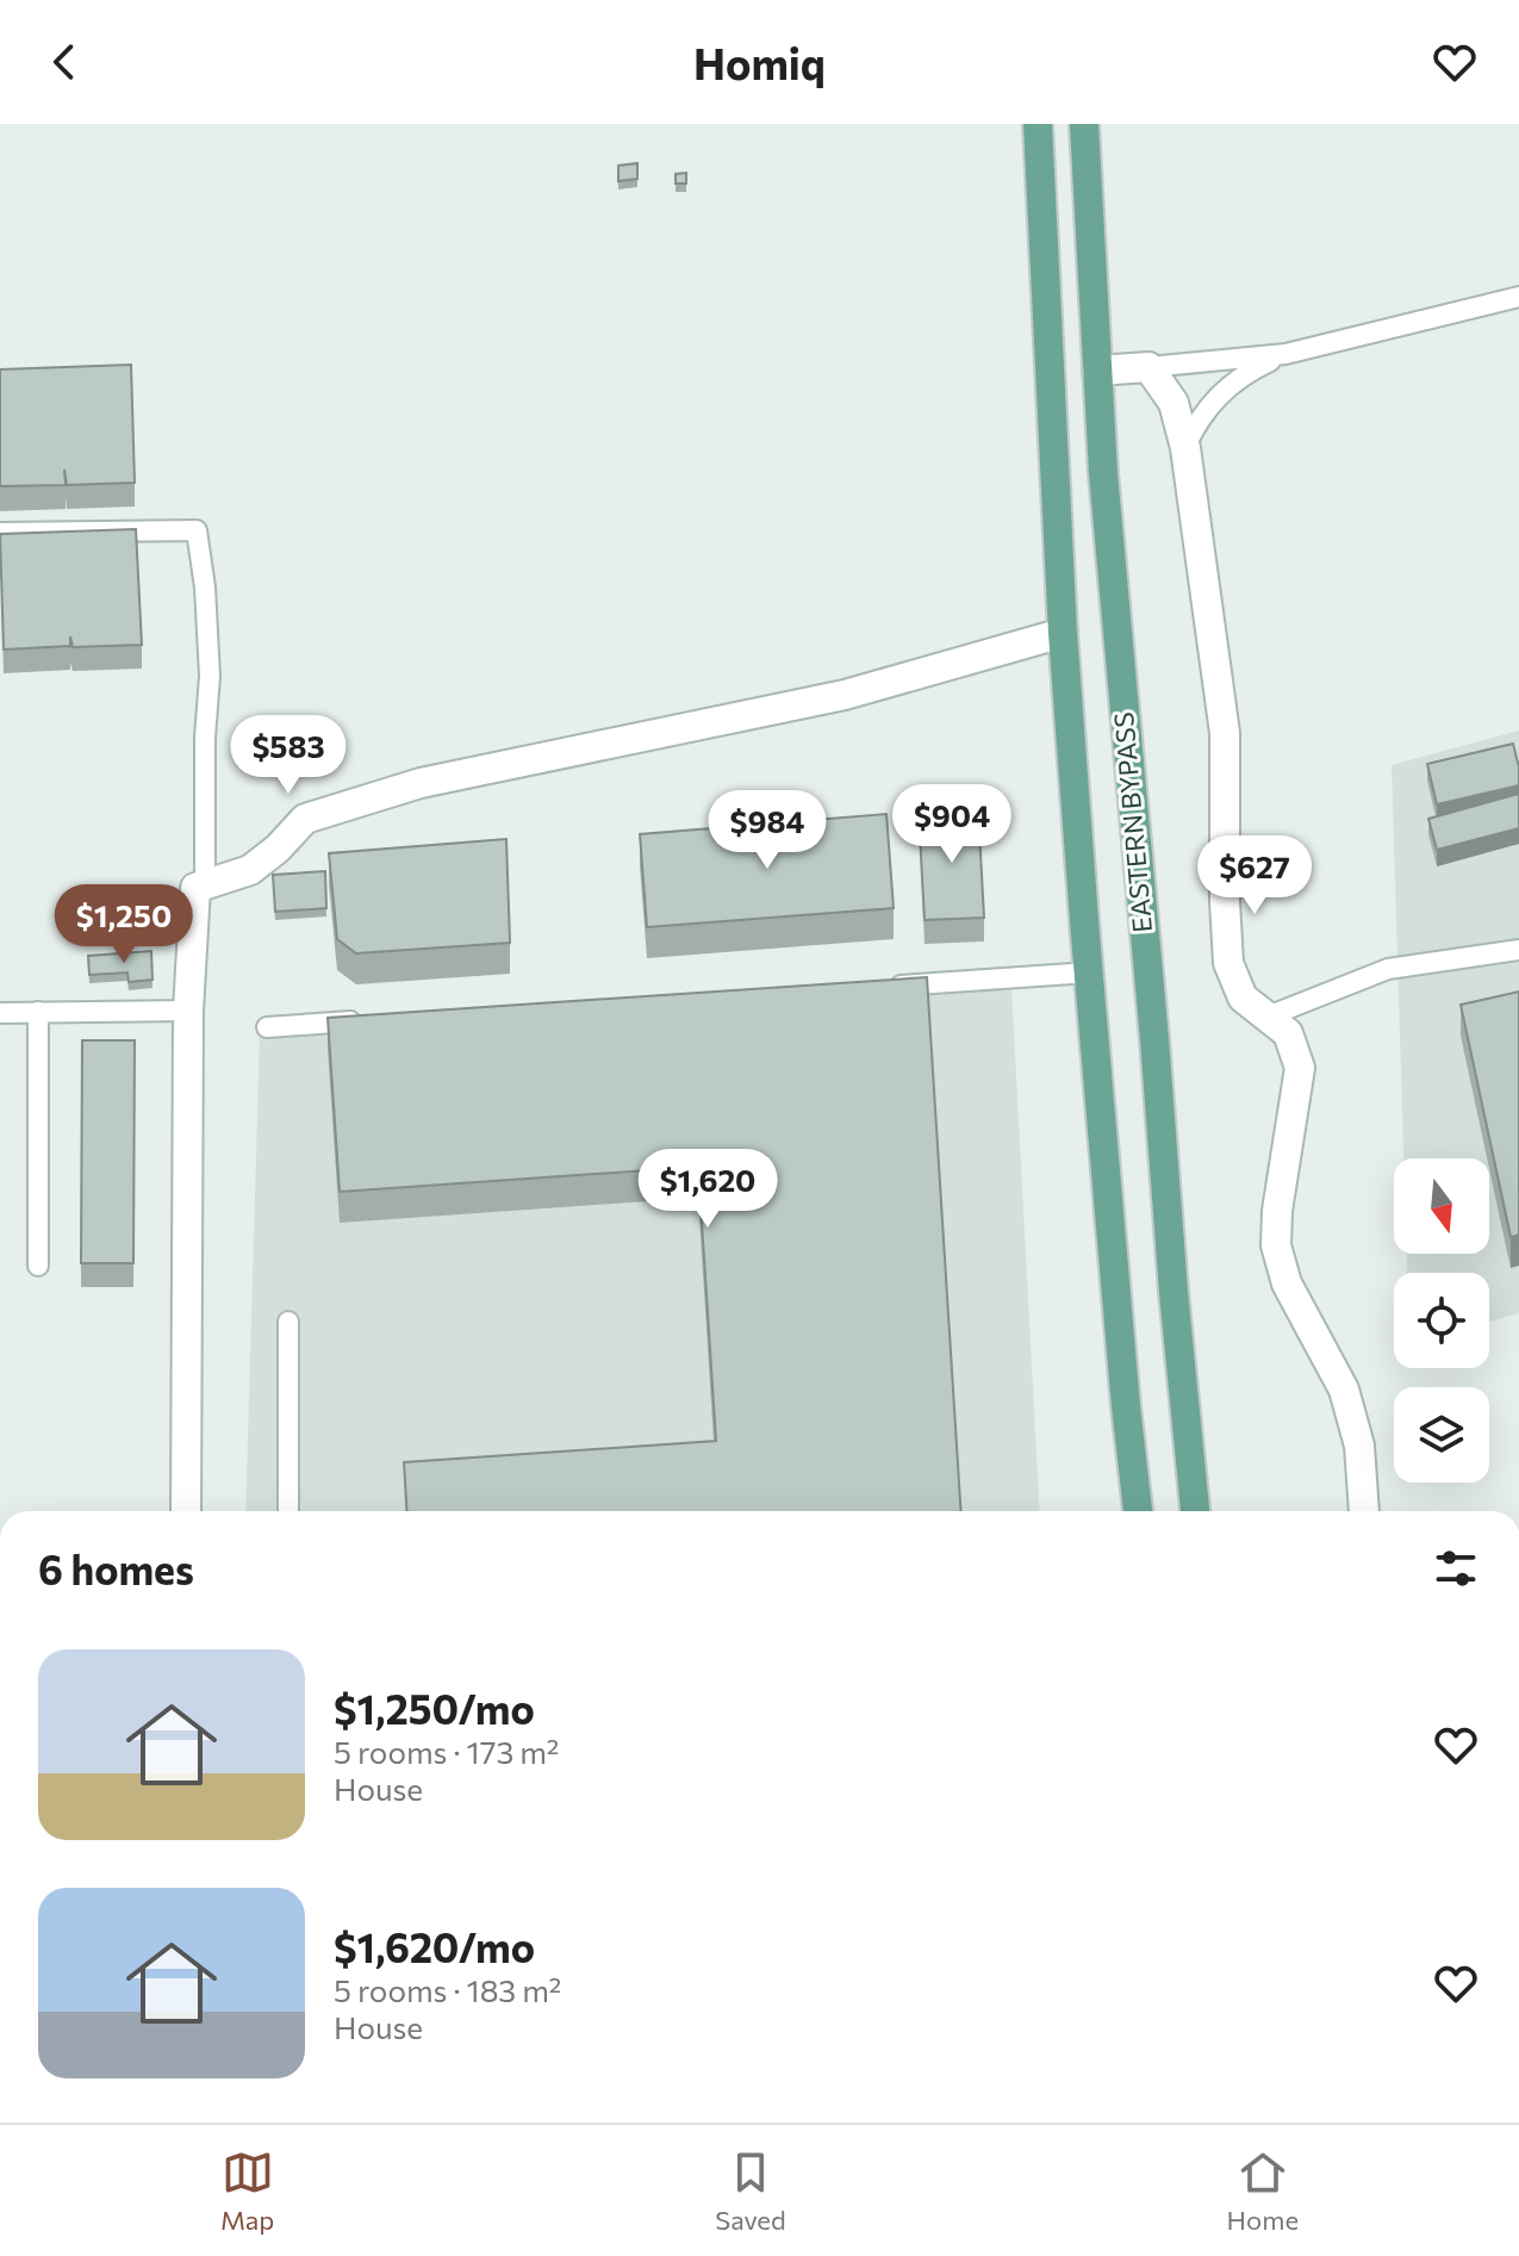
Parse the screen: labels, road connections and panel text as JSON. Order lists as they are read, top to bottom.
{
  "streets": {
    "main road": ["EASTERN BYPASS"]
  },
  "north": "bottom",
  "page": {
    "header": "Homiq",
    "price": [
      "$583",
      "$904",
      "$984",
      "$627",
      "$1,250",
      "$1,620"
    ],
    "heading": "6 homes",
    "list": [
      {
        "name": "$1,250/mo",
        "note": "5 rooms · 173 m² · House"
      },
      {
        "name": "$1,620/mo",
        "note": "5 rooms · 183 m² · House"
      }
    ],
    "tabs": ["Map", "Saved", "Home"]
  }
}
